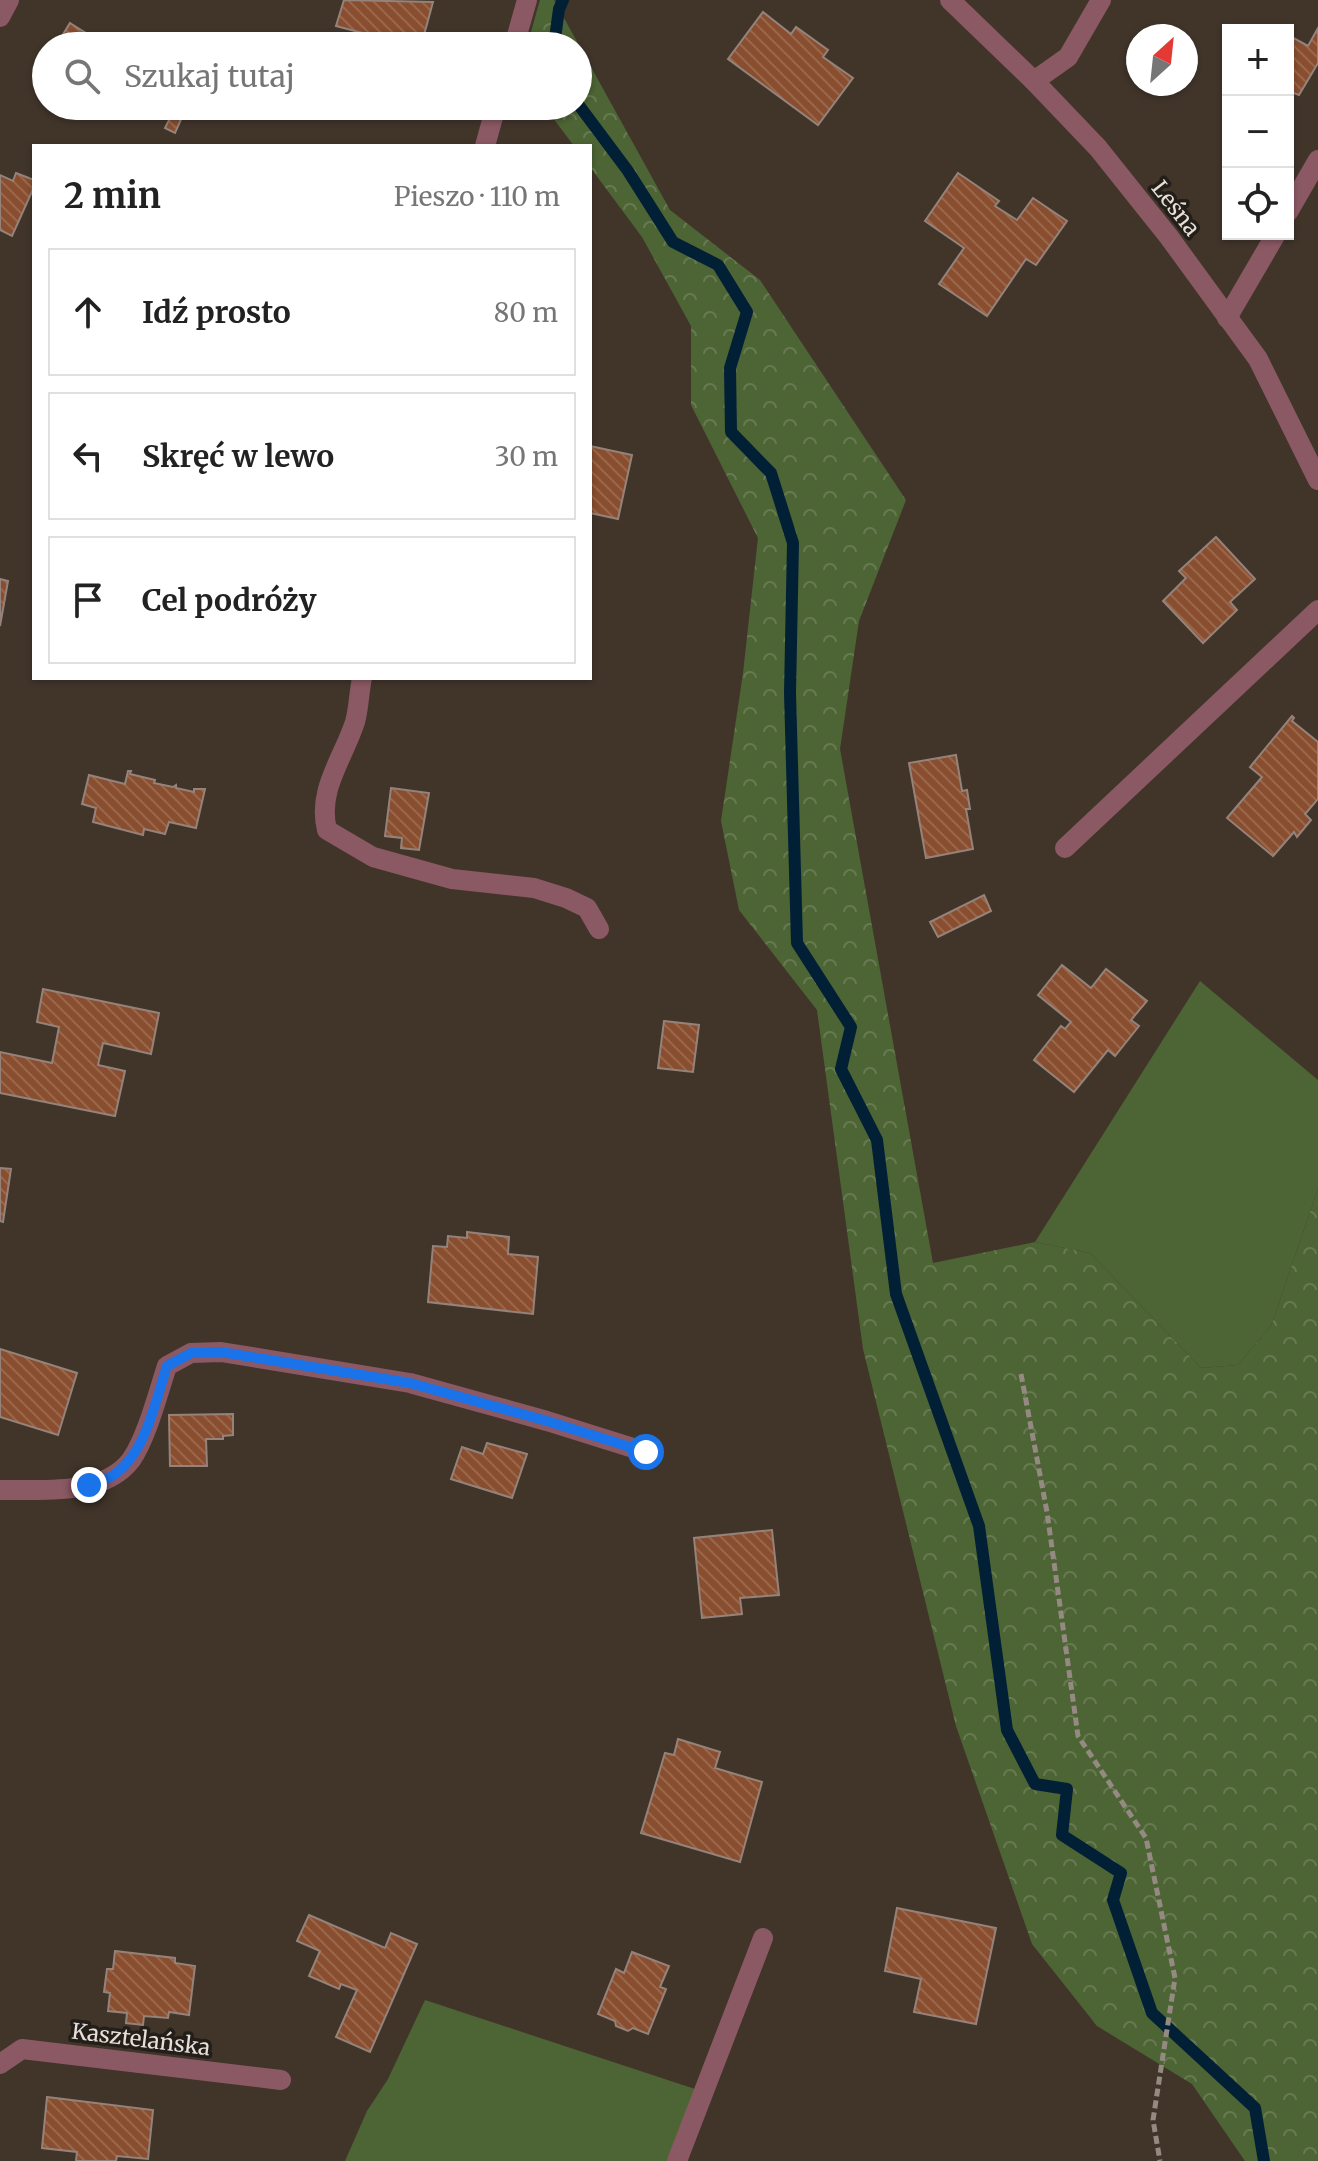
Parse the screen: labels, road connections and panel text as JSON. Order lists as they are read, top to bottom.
{
  "streets": {
    "street": ["Leśna", "Kasztelańska"]
  },
  "north": "top right",
  "page": {
    "map_buttons": ["+", "−"],
    "search": "Szukaj tutaj",
    "heading": ["2 min", "Pieszo · 110 m"],
    "list": [
      ["Idź prosto", "80 m"],
      ["Skręć w lewo", "30 m"],
      "Cel podróży"
    ]
  }
}
